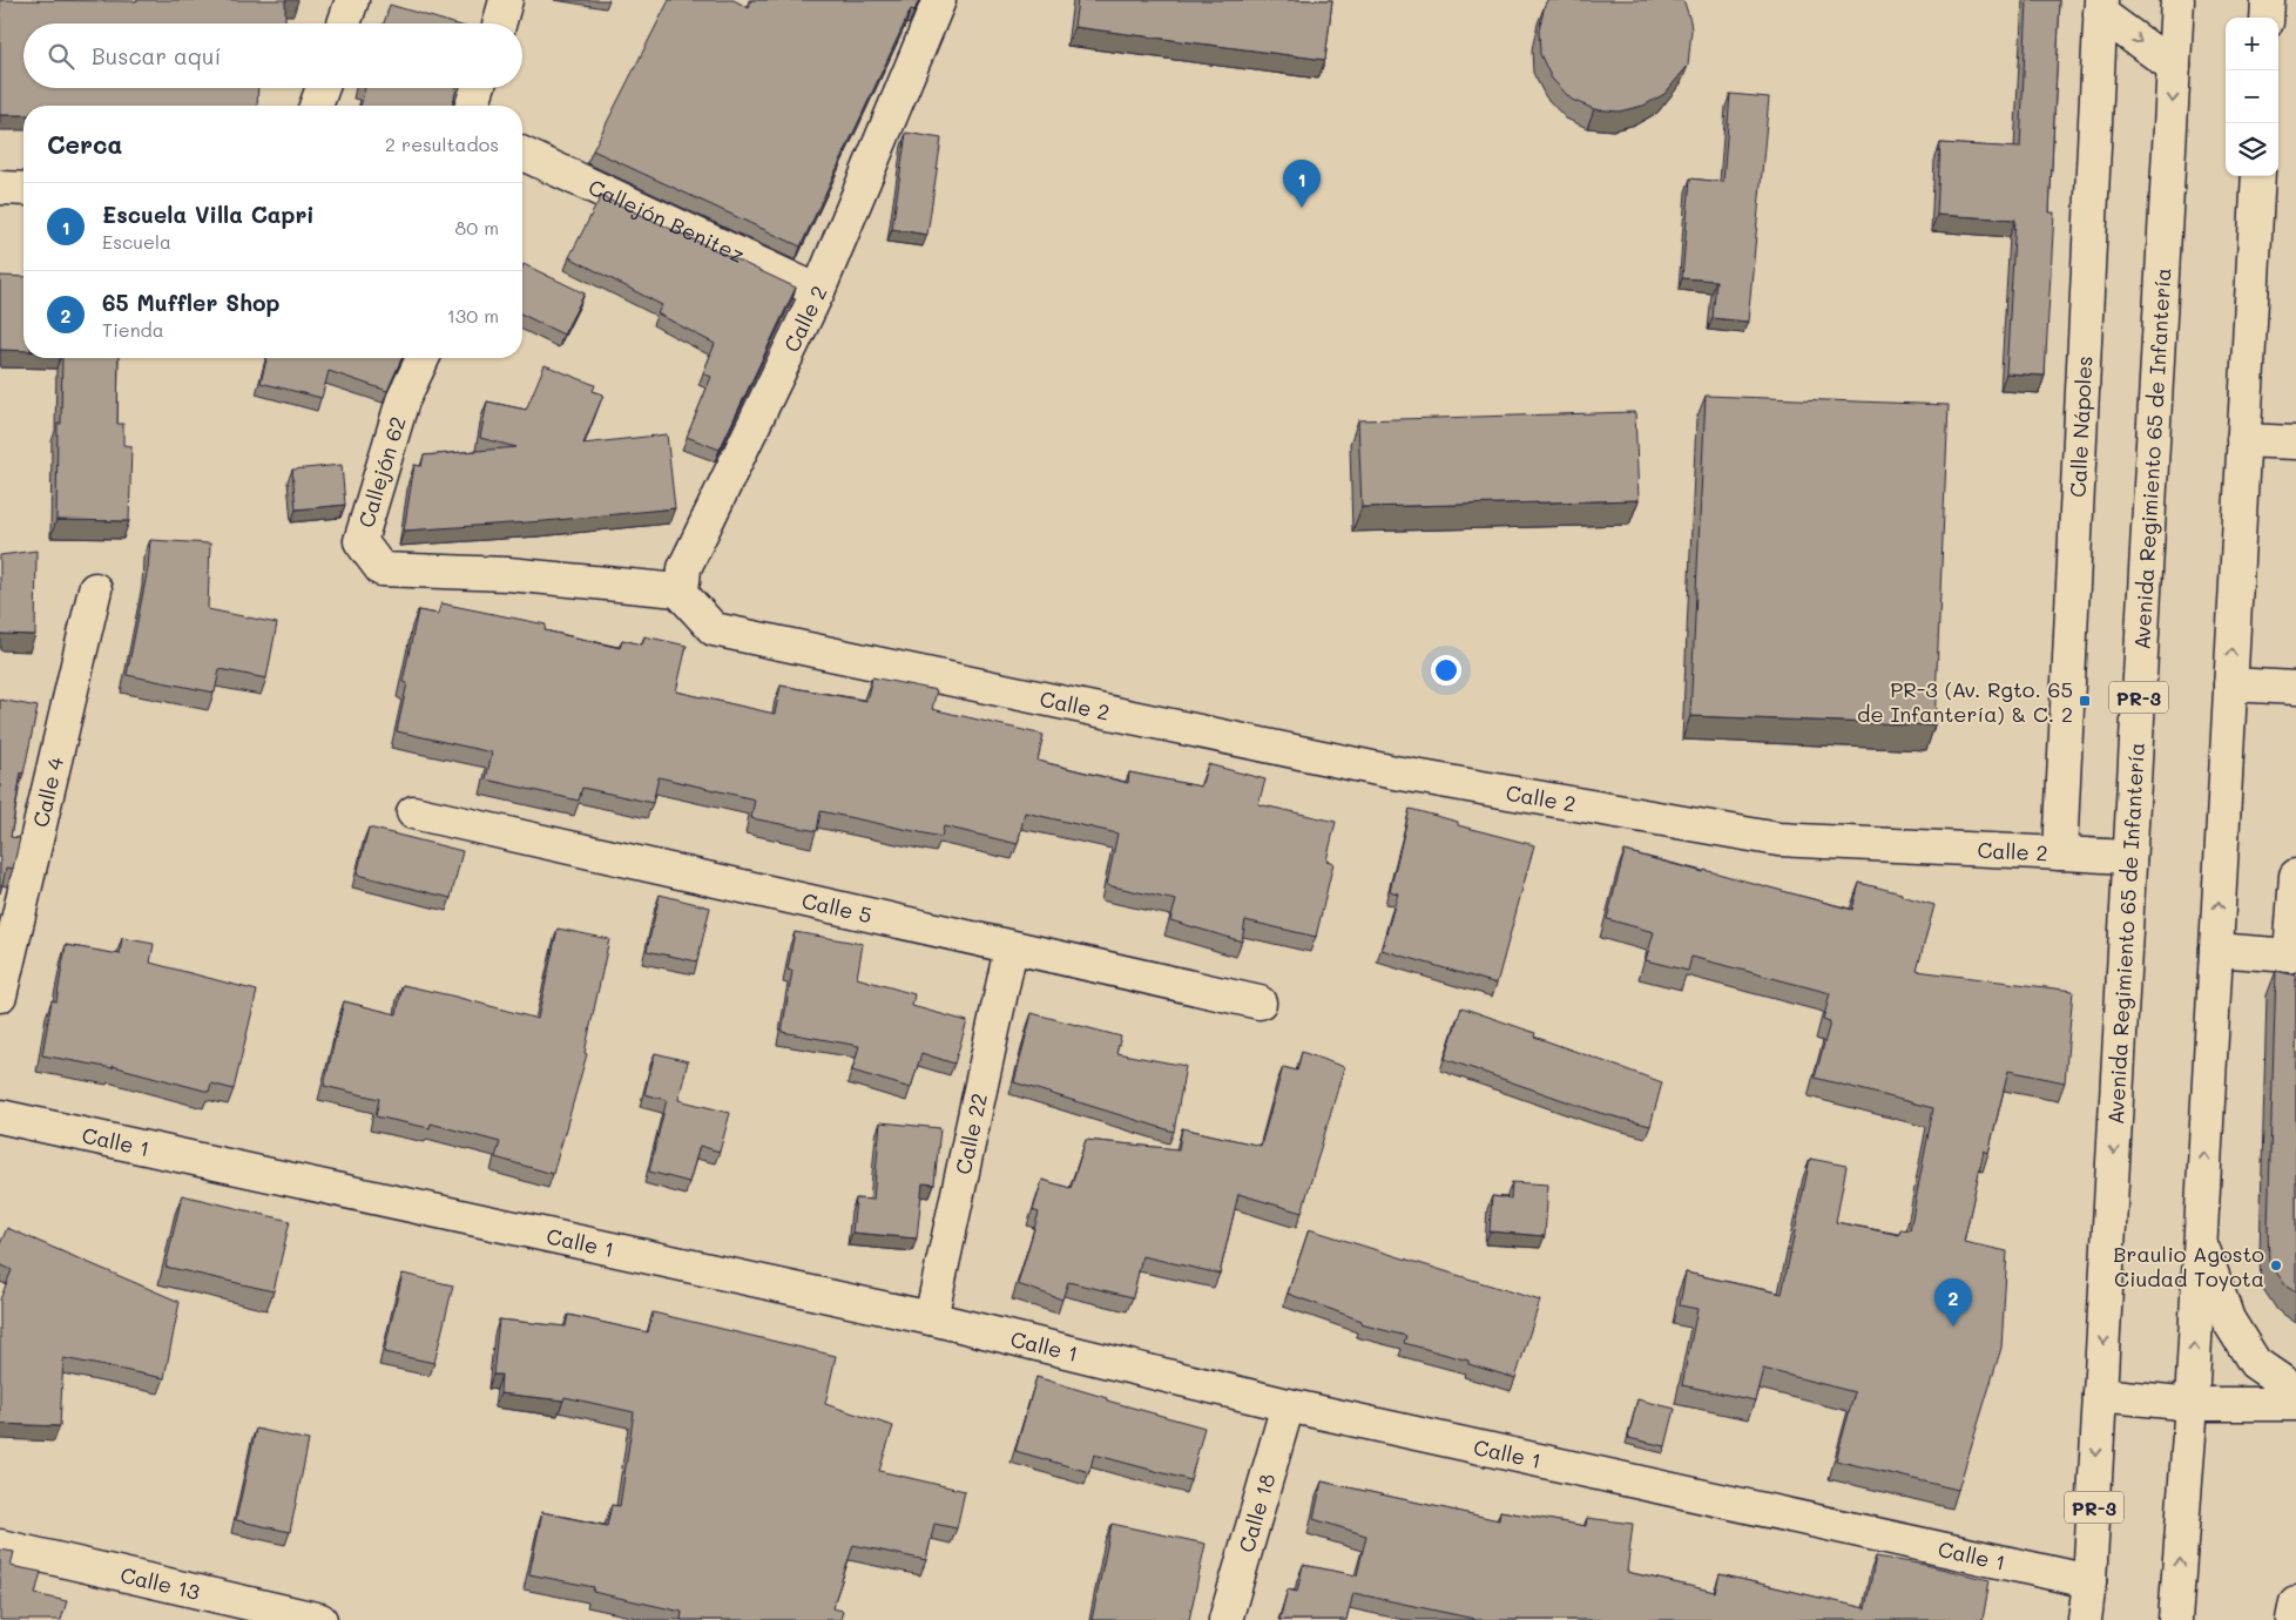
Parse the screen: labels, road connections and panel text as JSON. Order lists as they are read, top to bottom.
{
  "streets": {
    "main road": [
      "Callejón Benitez",
      "Calle 2",
      "Calle Nápoles",
      "Avenida Regimiento 65 de Infantería",
      "Callejón 62",
      "PR-3",
      "Calle 4",
      "Calle 5",
      "Calle 22",
      "Calle 1",
      "Calle 18",
      "Calle 13"
    ]
  },
  "crossings": [
    ["Callejón Benitez", "Calle 2"],
    ["Calle 2", "Calle Nápoles"],
    ["Calle 2", "Avenida Regimiento 65 de Infantería"],
    ["Calle 2", "Callejón 62"],
    ["Avenida Regimiento 65 de Infantería", "Calle 1"],
    ["Calle 5", "Calle 22"],
    ["Calle 22", "Calle 1"],
    ["Calle 1", "Calle 18"]
  ],
  "places": {
    "transit": ["PR-3 (Av. Rgto. 65 de Infantería) & C. 2"],
    "other": ["Braulio Agosto Ciudad Toyota"]
  },
  "page": {
    "map_buttons": ["+", "−"],
    "search": "Buscar aquí",
    "heading": ["Cerca", "2 resultados"],
    "pins": ["1", "2"],
    "list": [
      {
        "mark": "1",
        "name": "Escuela Villa Capri",
        "note": "Escuela",
        "value": "80 m"
      },
      {
        "mark": "2",
        "name": "65 Muffler Shop",
        "note": "Tienda",
        "value": "130 m"
      }
    ]
  }
}
